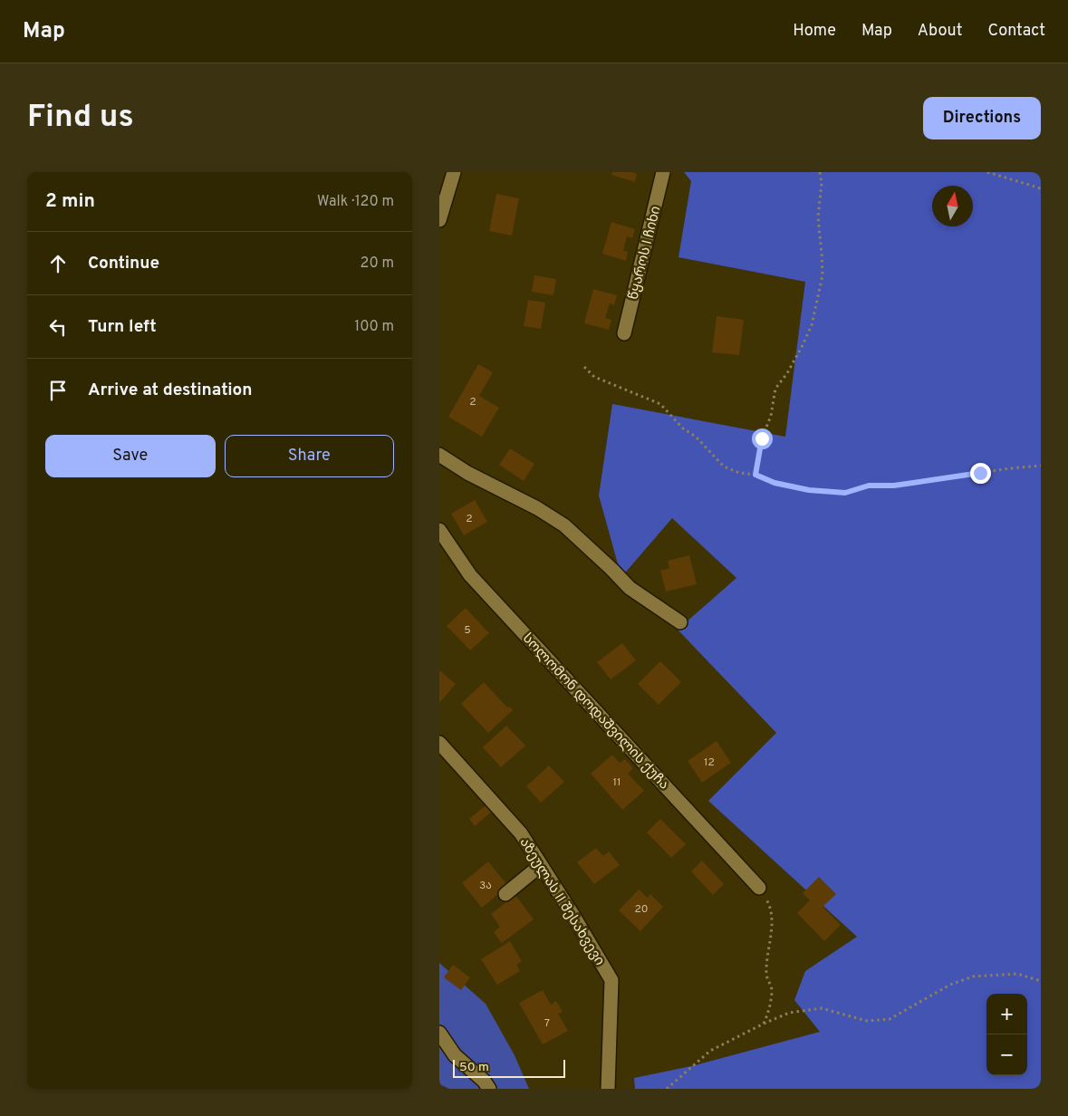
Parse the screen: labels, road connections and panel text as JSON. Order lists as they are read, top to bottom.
{
  "streets": {
    "street": ["წყაროს I ჩიხი", "სოლომონ დოდაშვილის ქუჩა", "აზეულას II შესახვევი"]
  },
  "house_numbers": [
    "2",
    "2",
    "5",
    "12",
    "11",
    "3ა",
    "20",
    "7"
  ],
  "scale_bar": "50 m",
  "north": "top",
  "page": {
    "header": "Map",
    "nav": [
      "Home",
      "Map",
      "About",
      "Contact"
    ],
    "buttons": [
      "Directions",
      ["Save", "Share"]
    ],
    "title": "Find us",
    "heading": ["2 min", "Walk · 120 m"],
    "list": [
      ["Continue", "20 m"],
      ["Turn left", "100 m"],
      "Arrive at destination"
    ],
    "map_buttons": ["+", "−"],
    "scale": "50 m"
  }
}
